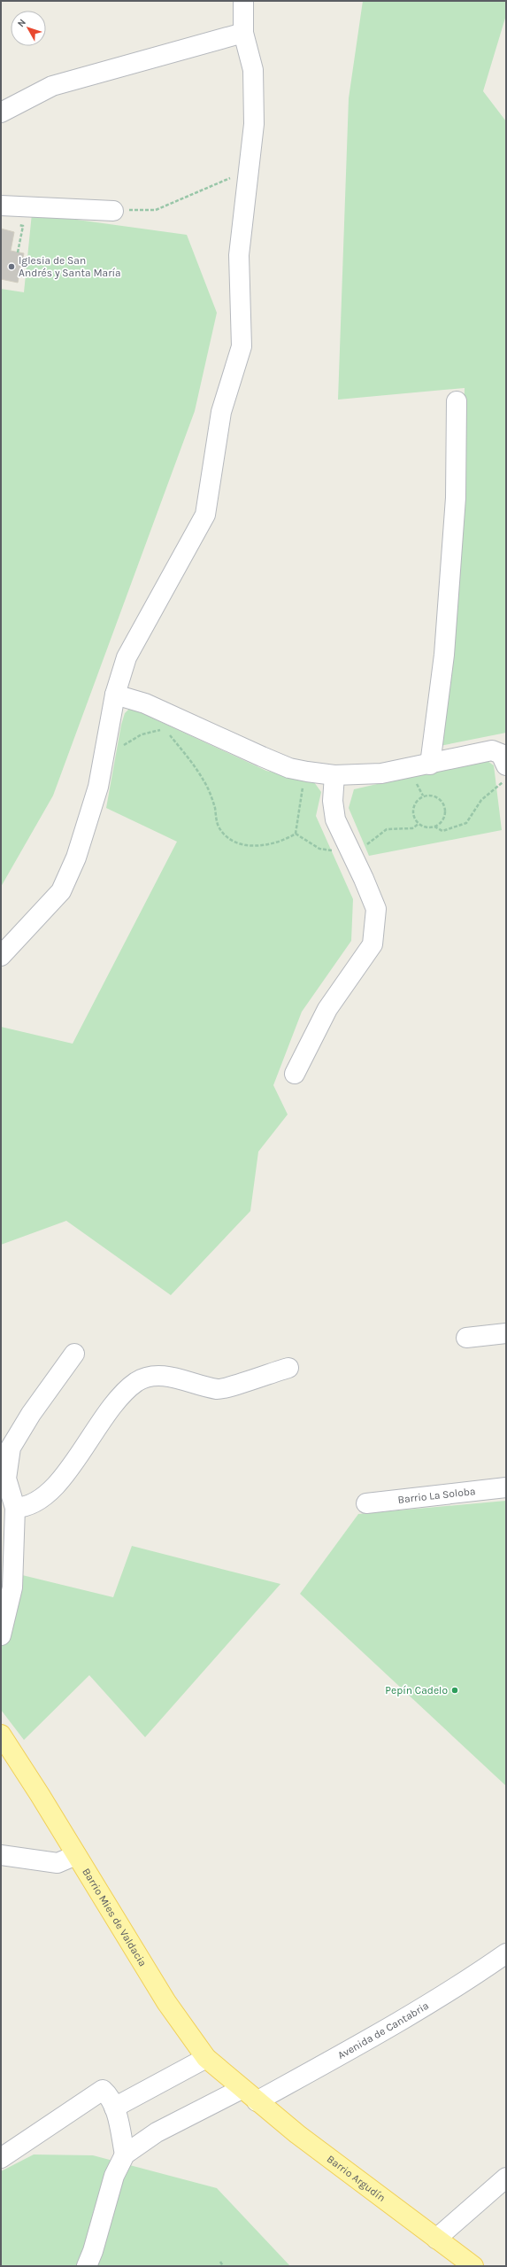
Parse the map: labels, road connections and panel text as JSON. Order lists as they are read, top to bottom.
{
  "streets": {
    "main road": ["Barrio Mies de Valdacia", "Barrio Argudín"],
    "street": ["Barrio La Soloba", "Avenida de Cantabria"]
  },
  "crossings": [
    ["Barrio Mies de Valdacia", "Barrio Argudín"],
    ["Avenida de Cantabria", "Barrio Argudín"]
  ],
  "places": ["Iglesia de San Andrés y Santa María", "Pepín Cadelo"],
  "north": "top left"
}
